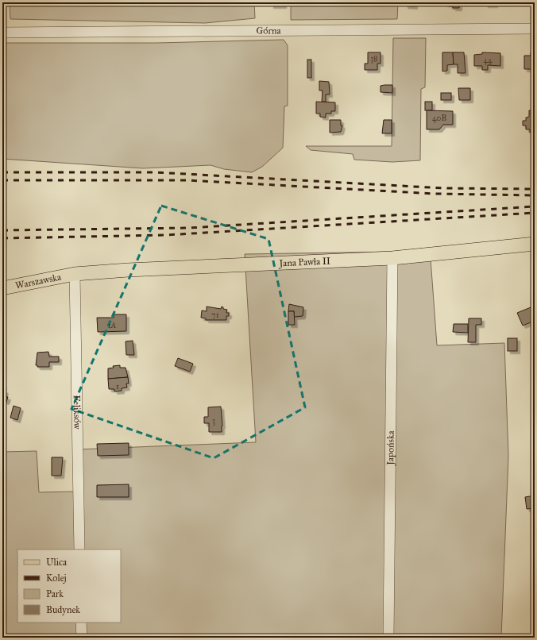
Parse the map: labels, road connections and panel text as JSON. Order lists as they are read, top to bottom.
{
  "streets": {
    "main road": ["Jana Pawła II", "Warszawska"],
    "street": ["Górna", "Feliksów", "Japońska"]
  },
  "crossings": [
    ["Jana Pawła II", "Warszawska"],
    ["Jana Pawła II", "Feliksów"],
    ["Jana Pawła II", "Japońska"],
    ["Warszawska", "Feliksów"]
  ],
  "house_numbers": [
    "38",
    "44",
    "40B",
    "71",
    "1A",
    "1",
    "3"
  ],
  "legend": [
    "Ulica",
    "Kolej",
    "Park",
    "Budynek"
  ]
}
